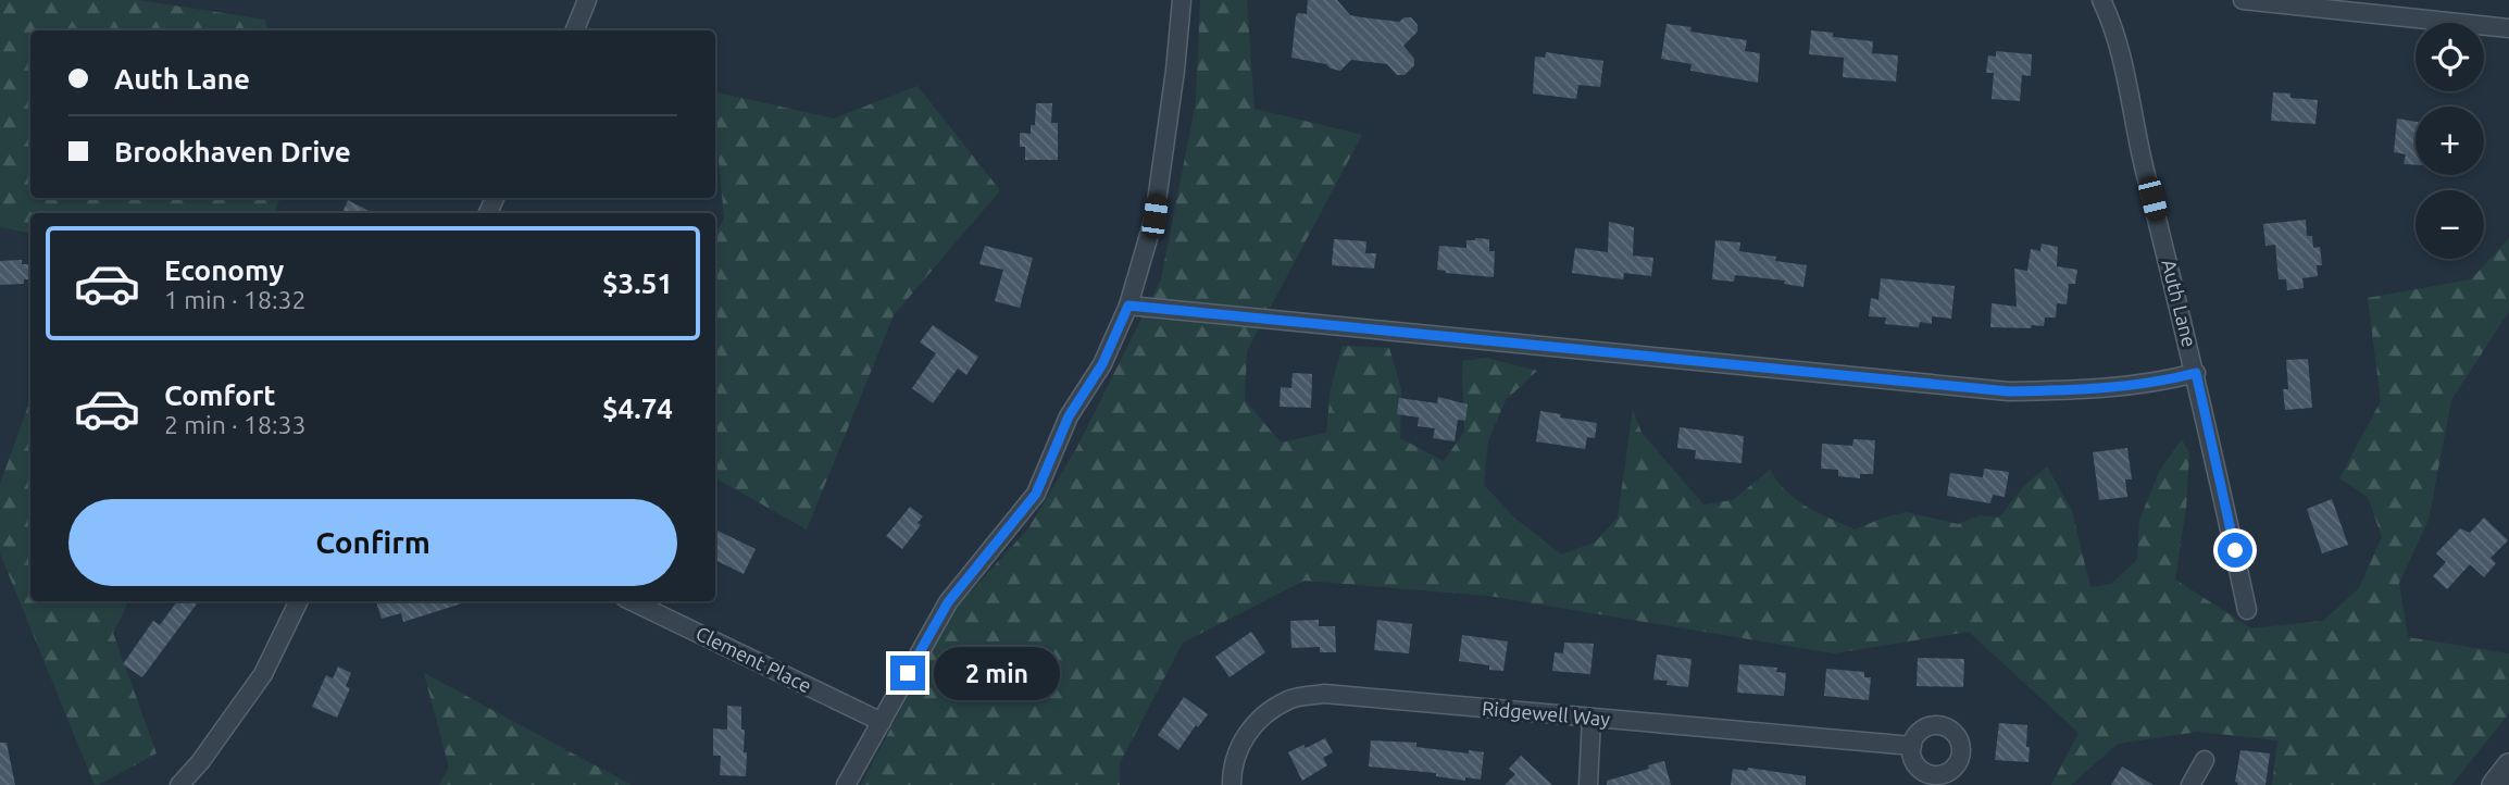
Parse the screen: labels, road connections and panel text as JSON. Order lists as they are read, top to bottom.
{
  "streets": {
    "street": ["Auth Lane", "Clement Place", "Ridgewell Way"]
  },
  "page": {
    "map_buttons": ["+", "−"],
    "banner": ["Auth Lane", "Brookhaven Drive"],
    "list": [
      {
        "name": "Economy",
        "note": "1 min · 18:32",
        "value": "$3.51"
      },
      {
        "name": "Comfort",
        "note": "2 min · 18:33",
        "value": "$4.74"
      }
    ],
    "buttons": "Confirm",
    "bubble": "2 min"
  }
}
